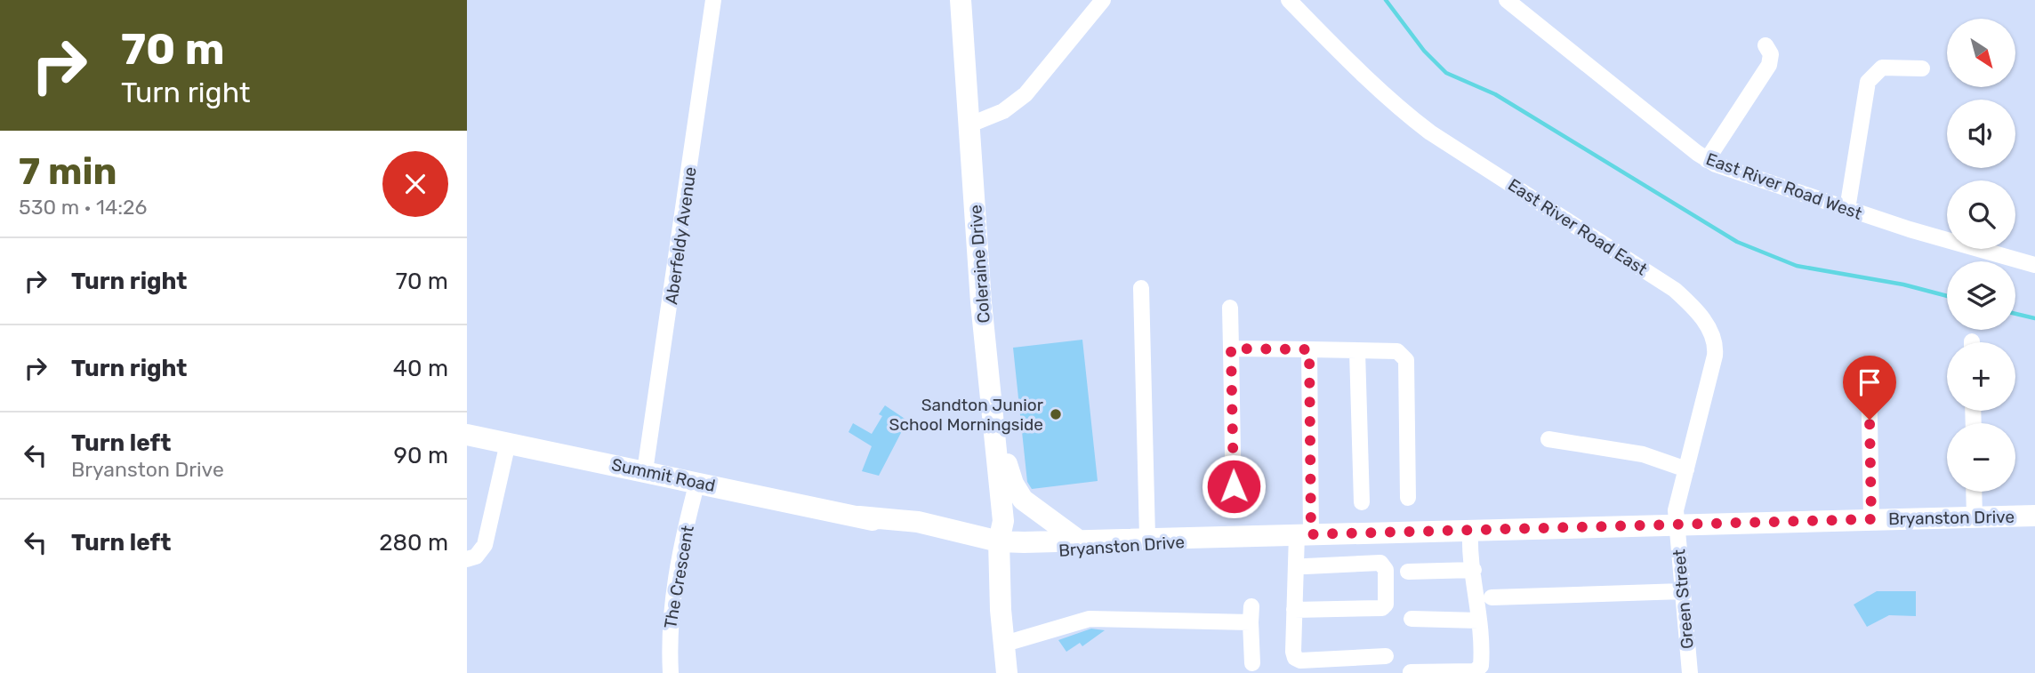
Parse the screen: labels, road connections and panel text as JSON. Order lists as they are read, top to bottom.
{
  "streets": {
    "main road": ["Coleraine Drive", "Summit Road", "Bryanston Drive"],
    "street": [
      "East River Road West",
      "East River Road East",
      "Aberfeldy Avenue",
      "The Crescent",
      "Green Street"
    ]
  },
  "crossings": [
    ["East River Road East", "Bryanston Drive"],
    ["East River Road East", "Green Street"],
    ["Aberfeldy Avenue", "Summit Road"],
    ["Coleraine Drive", "Summit Road"],
    ["Coleraine Drive", "Bryanston Drive"],
    ["Summit Road", "Bryanston Drive"],
    ["Summit Road", "The Crescent"],
    ["Bryanston Drive", "Green Street"]
  ],
  "places": ["Sandton Junior School Morningside"],
  "north": "bottom right",
  "page": {
    "turn": ["70 m", "Turn right"],
    "map_buttons": ["+", "−"],
    "heading": ["7 min", "530 m · 14:26"],
    "list": [
      {
        "name": "Turn right",
        "value": "70 m"
      },
      {
        "name": "Turn right",
        "value": "40 m"
      },
      {
        "name": "Turn left",
        "note": "Bryanston Drive",
        "value": "90 m"
      },
      {
        "name": "Turn left",
        "value": "280 m"
      }
    ]
  }
}
